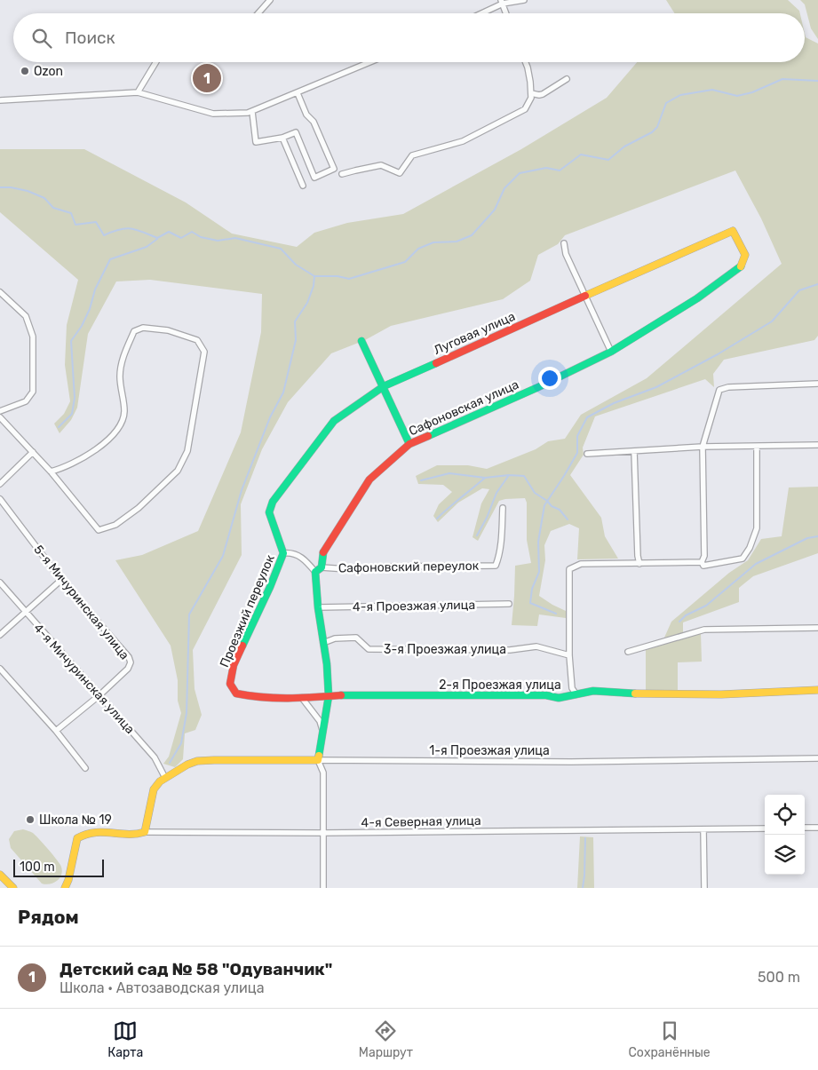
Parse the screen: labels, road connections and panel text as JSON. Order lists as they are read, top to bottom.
{
  "streets": {
    "street": [
      "Луговая улица",
      "Сафоновская улица",
      "Сафоновский переулок",
      "5-я Мичуринская улица",
      "4-я Проезжая улица",
      "Проезжий переулок",
      "3-я Проезжая улица",
      "4-я Мичуринская улица",
      "2-я Проезжая улица",
      "1-я Проезжая улица",
      "4-я Северная улица"
    ]
  },
  "crossings": [
    ["Луговая улица", "Сафоновская улица"],
    ["Луговая улица", "Проезжий переулок"],
    ["Сафоновская улица", "Сафоновский переулок"],
    ["Сафоновская улица", "4-я Проезжая улица"],
    ["Сафоновская улица", "3-я Проезжая улица"],
    ["Сафоновская улица", "2-я Проезжая улица"],
    ["Сафоновская улица", "1-я Проезжая улица"],
    ["5-я Мичуринская улица", "4-я Мичуринская улица"],
    ["Проезжий переулок", "2-я Проезжая улица"],
    ["4-я Мичуринская улица", "1-я Проезжая улица"]
  ],
  "places": ["Ozon", "Школа № 19"],
  "scale_bar": "100 m",
  "page": {
    "search": "Поиск",
    "pins": "1",
    "scale": "100 m",
    "heading": "Рядом",
    "list": [
      {
        "mark": "1",
        "name": "Детский сад № 58 \"Одуванчик\"",
        "note": "Школа · Автозаводская улица",
        "value": "500 m"
      }
    ],
    "nav": ["Карта", "Маршрут", "Сохранённые"]
  }
}
